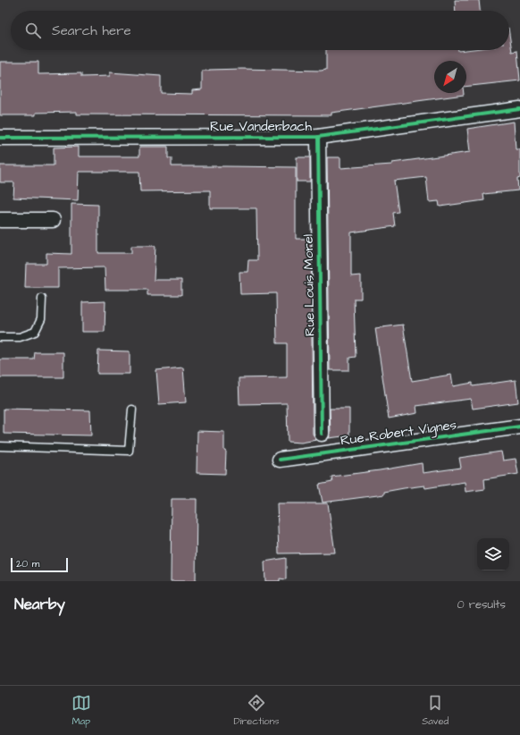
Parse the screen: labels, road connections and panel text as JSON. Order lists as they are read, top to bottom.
{
  "streets": {
    "street": ["Rue Vanderbach", "Rue Louis Morel", "Rue Robert Vignes"]
  },
  "crossings": [
    ["Rue Vanderbach", "Rue Louis Morel"]
  ],
  "scale_bar": "20 m",
  "north": "bottom left",
  "page": {
    "search": "Search here",
    "scale": "20 m",
    "heading": ["Nearby", "0 results"],
    "nav": ["Map", "Directions", "Saved"]
  }
}
